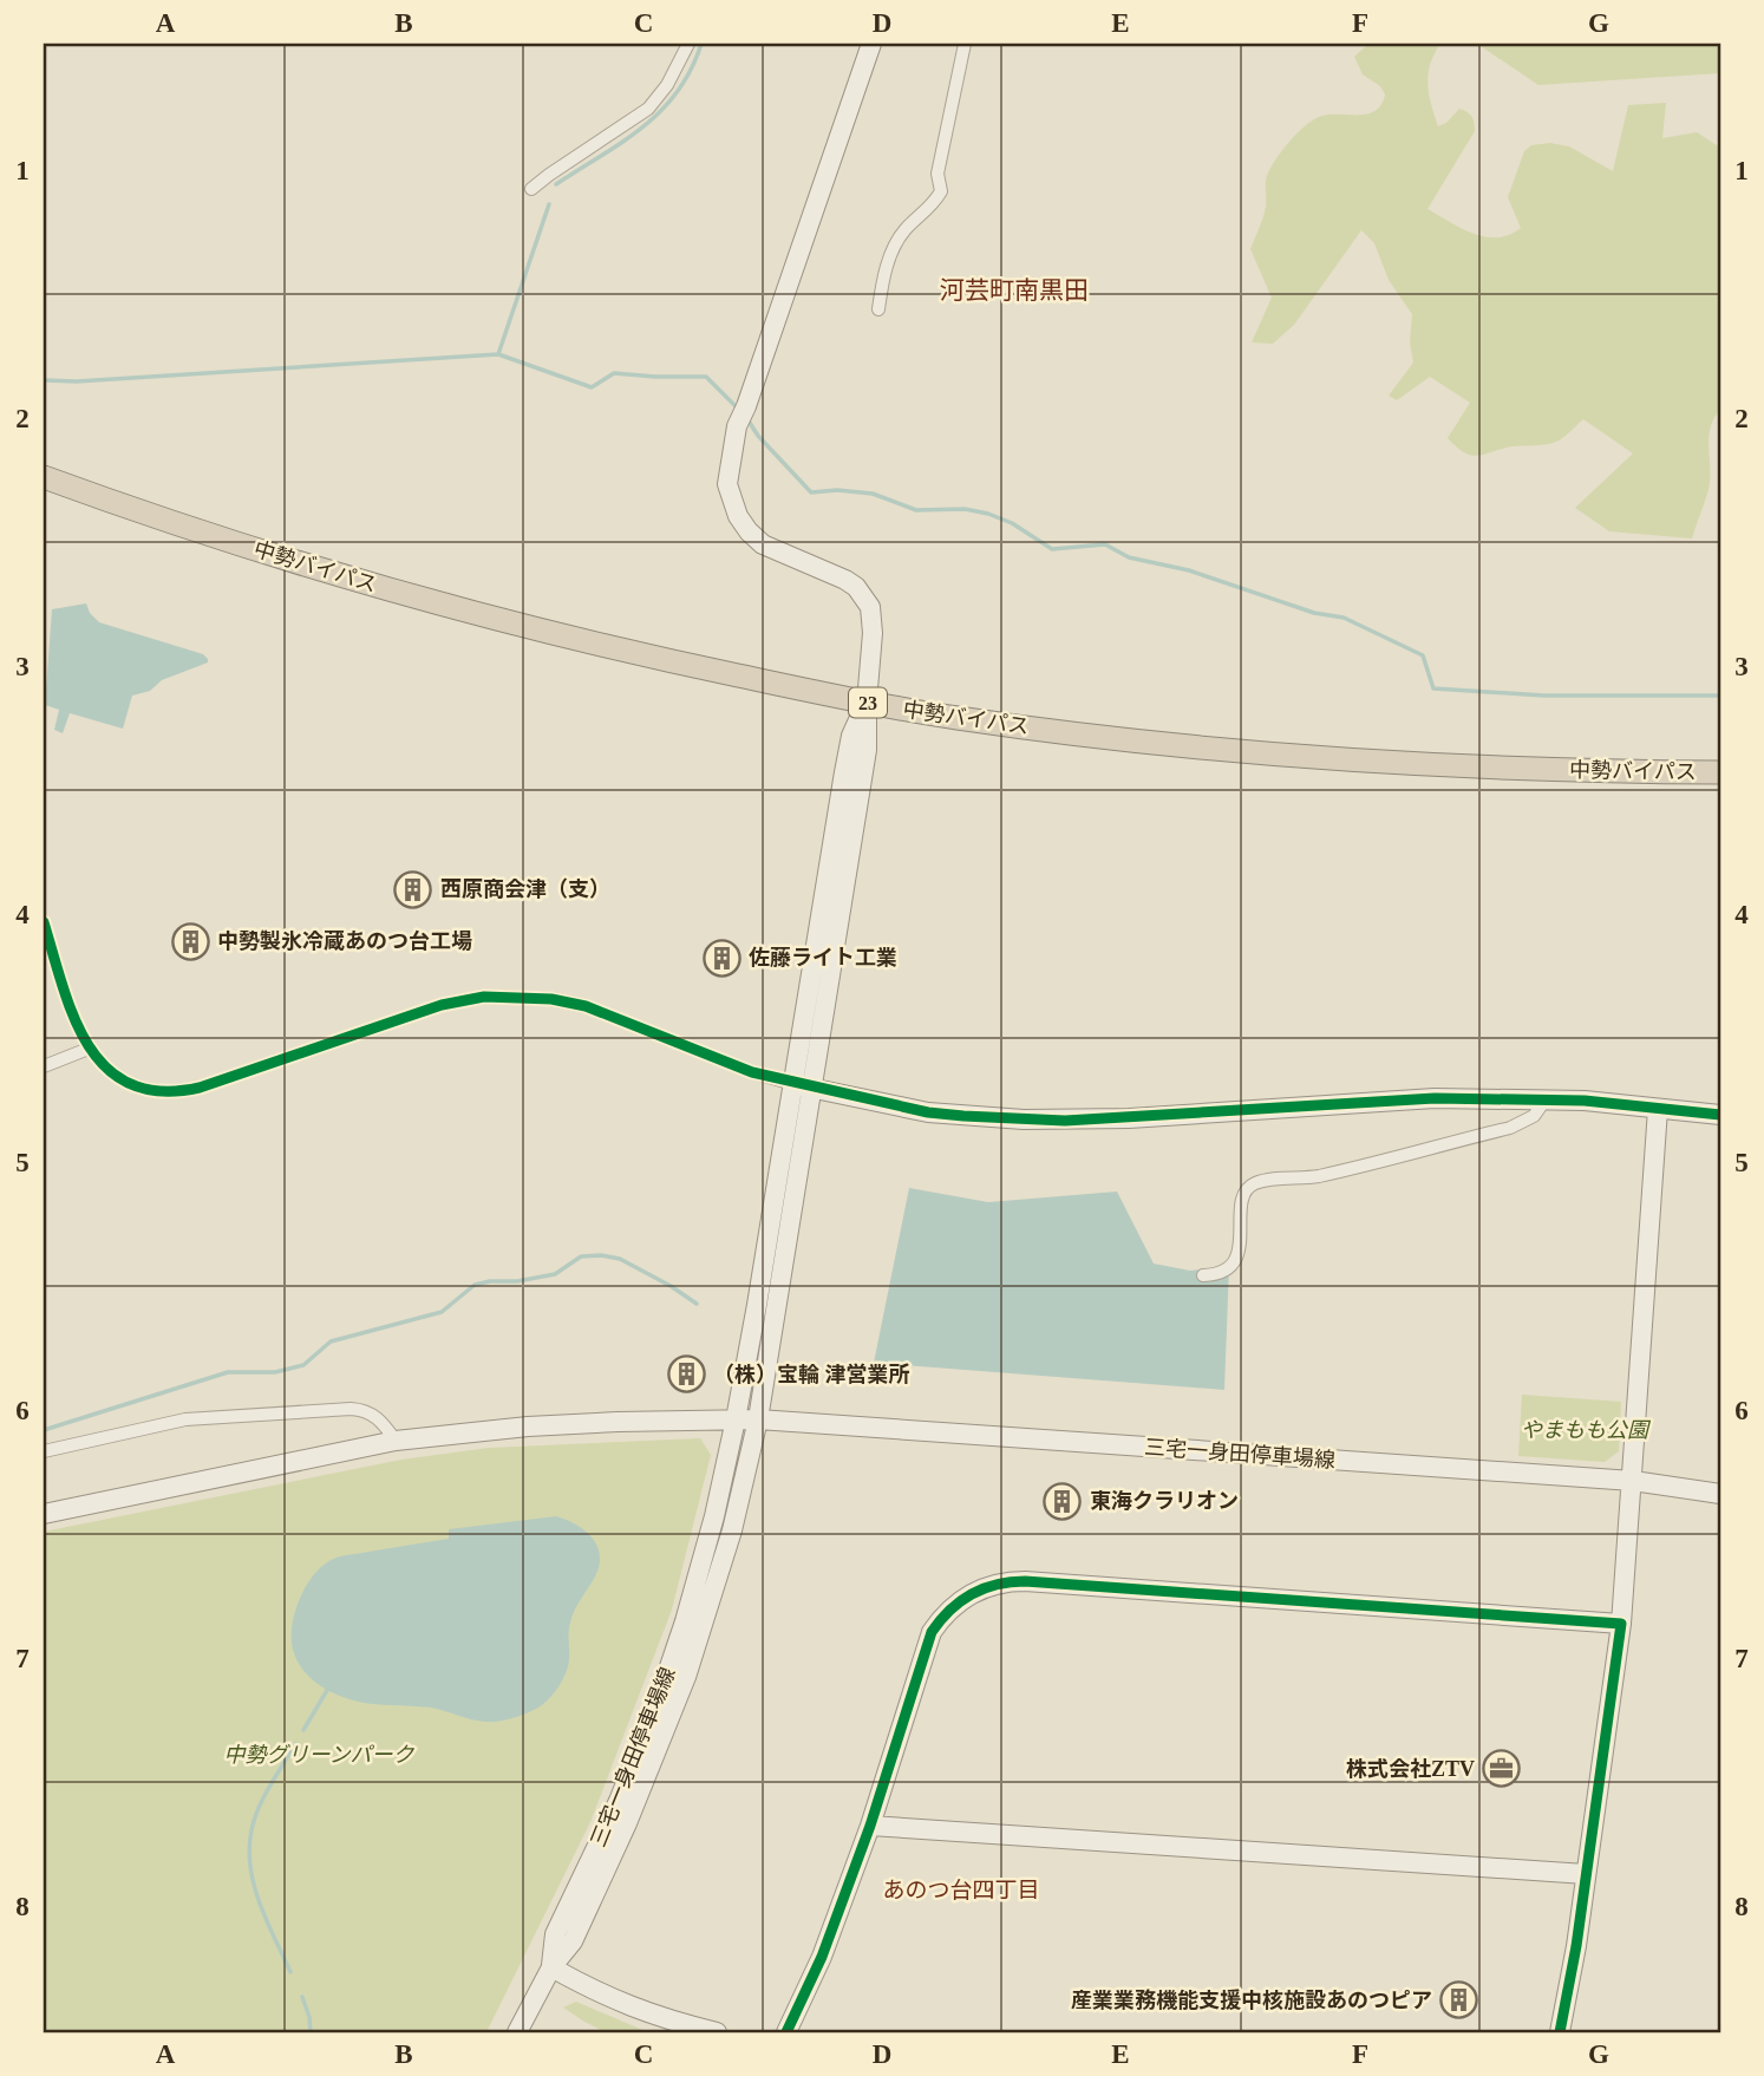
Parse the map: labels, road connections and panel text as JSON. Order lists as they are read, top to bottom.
{
  "streets": {
    "highway": ["中勢バイパス", "23"],
    "street": ["三宅一身田停車場線"]
  },
  "districts": ["河芸町南黒田", "あのつ台四丁目"],
  "parks": ["やまもも公園", "中勢グリーンパーク"],
  "places": {
    "building": [
      "西原商会津（支）",
      "中勢製氷冷蔵あのつ台工場",
      "佐藤ライト工業",
      "（株）宝輪 津営業所",
      "東海クラリオン",
      "産業業務機能支援中核施設あのつピア"
    ],
    "office": ["株式会社ZTV"]
  },
  "grid": {
    "columns": [
      "A",
      "B",
      "C",
      "D",
      "E",
      "F",
      "G"
    ],
    "rows": [
      "1",
      "2",
      "3",
      "4",
      "5",
      "6",
      "7",
      "8"
    ]
  }
}
